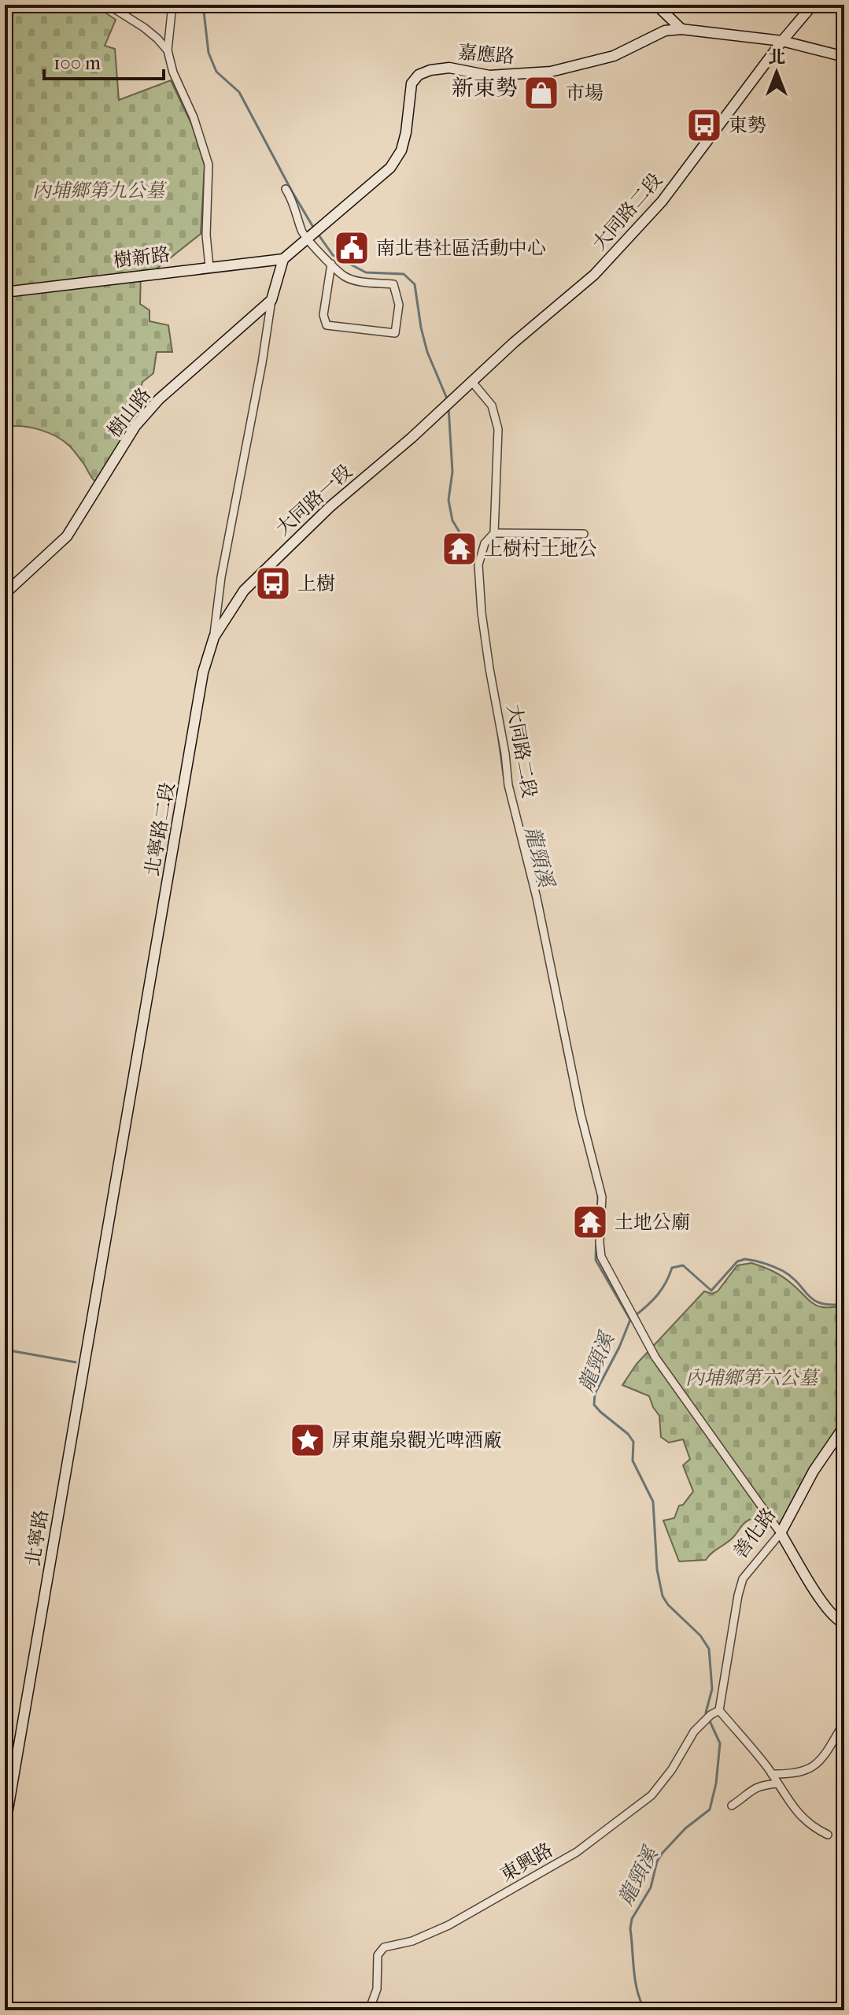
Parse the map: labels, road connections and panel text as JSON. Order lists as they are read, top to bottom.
{
  "streets": {
    "main road": [
      "嘉應路",
      "大同路二段",
      "樹新路",
      "樹山路",
      "大同路一段",
      "北寧路二段",
      "善化路",
      "北寧路"
    ],
    "street": ["東興路"]
  },
  "crossings": [
    ["嘉應路", "大同路二段"],
    ["嘉應路", "樹新路"],
    ["大同路二段", "大同路一段"],
    ["大同路二段", "善化路"],
    ["樹山路", "北寧路二段"],
    ["大同路一段", "北寧路二段"],
    ["北寧路二段", "北寧路"],
    ["善化路", "東興路"]
  ],
  "districts": ["新東勢"],
  "water": ["龍頸溪"],
  "parks": ["內埔鄉第九公墓", "內埔鄉第六公墓"],
  "places": {
    "shop": ["市場"],
    "bus stop": ["東勢", "上樹"],
    "public building": ["南北巷社區活動中心"],
    "temple": ["上樹村土地公", "土地公廟"],
    "place": ["屏東龍泉觀光啤酒廠"]
  },
  "scale_bar": "100 m",
  "north": "top"
}
